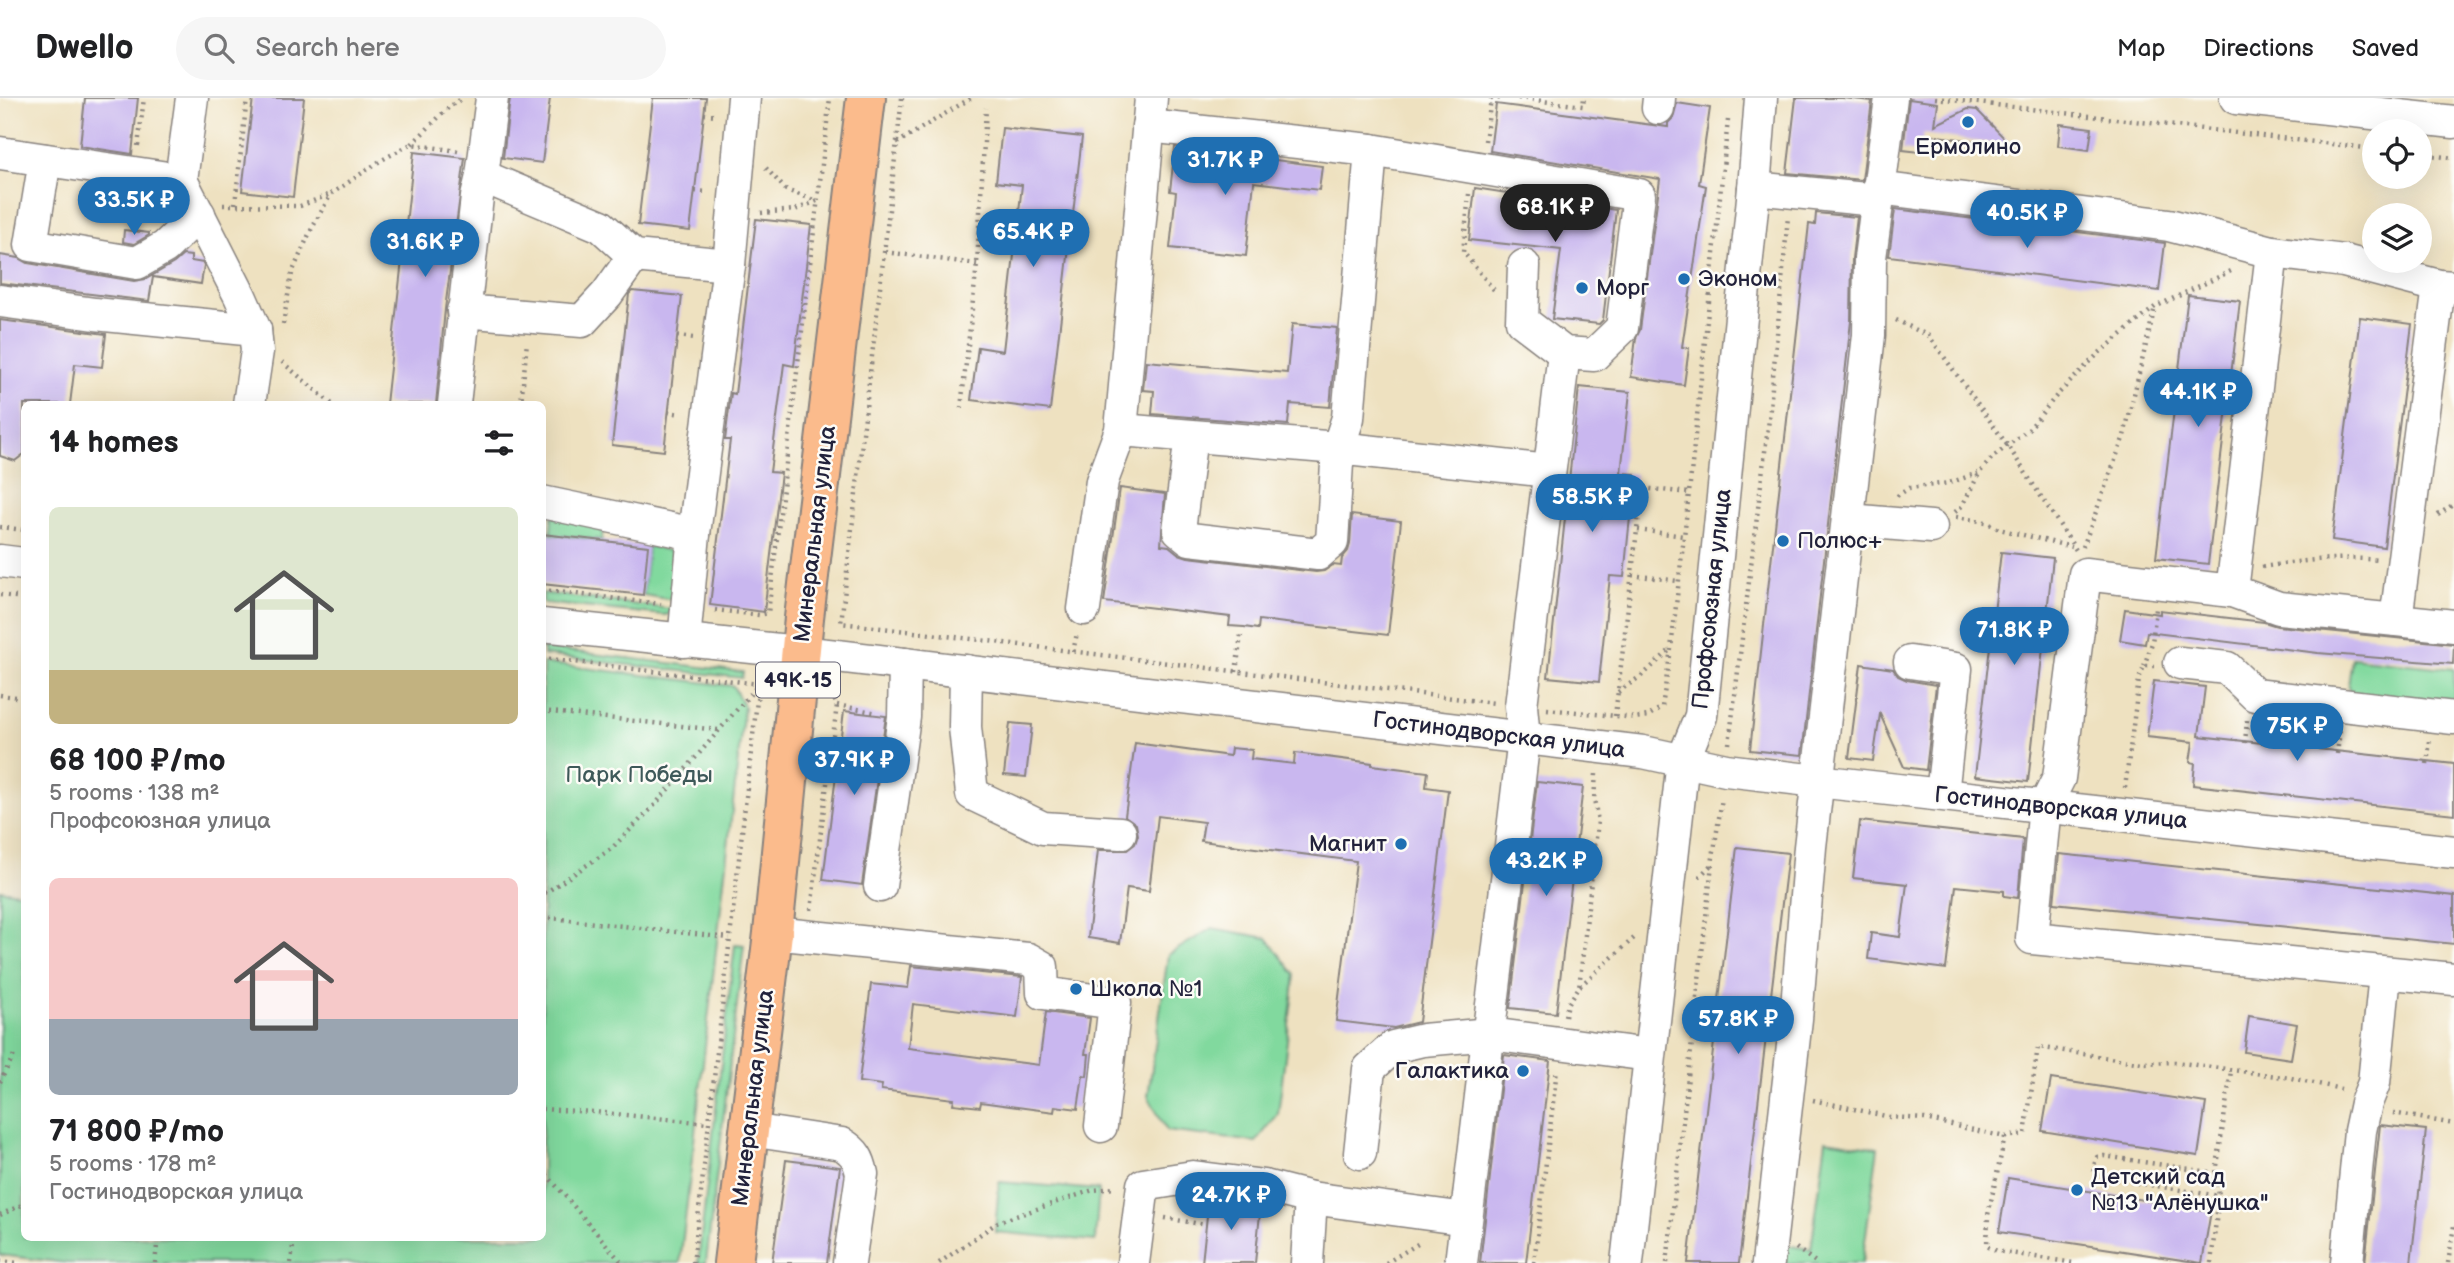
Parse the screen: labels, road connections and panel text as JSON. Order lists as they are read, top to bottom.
{
  "streets": {
    "main road": ["Минеральная улица", "49К-15"],
    "street": ["Профсоюзная улица", "Гостинодворская улица"]
  },
  "crossings": [
    ["Минеральная улица", "Гостинодворская улица"],
    ["Профсоюзная улица", "Гостинодворская улица"]
  ],
  "parks": ["Парк Победы"],
  "places": [
    "Ермолино",
    "Эконом",
    "Морг",
    "Полюс+",
    "Магнит",
    "Школа №1",
    "Галактика",
    "Детский сад №13 \"Алёнушка\""
  ],
  "page": {
    "header": "Dwello",
    "search": "Search here",
    "nav": ["Map", "Directions", "Saved"],
    "price": [
      "31.7K ₽",
      "33.5K ₽",
      "68.1K ₽",
      "40.5K ₽",
      "65.4K ₽",
      "31.6K ₽",
      "44.1K ₽",
      "58.5K ₽",
      "71.8K ₽",
      "75K ₽",
      "37.9K ₽",
      "43.2K ₽",
      "57.8K ₽",
      "24.7K ₽"
    ],
    "heading": "14 homes",
    "list": [
      {
        "name": "68 100 ₽/mo",
        "note": "5 rooms · 138 m² · Профсоюзная улица"
      },
      {
        "name": "71 800 ₽/mo",
        "note": "5 rooms · 178 m² · Гостинодворская улица"
      }
    ]
  }
}
